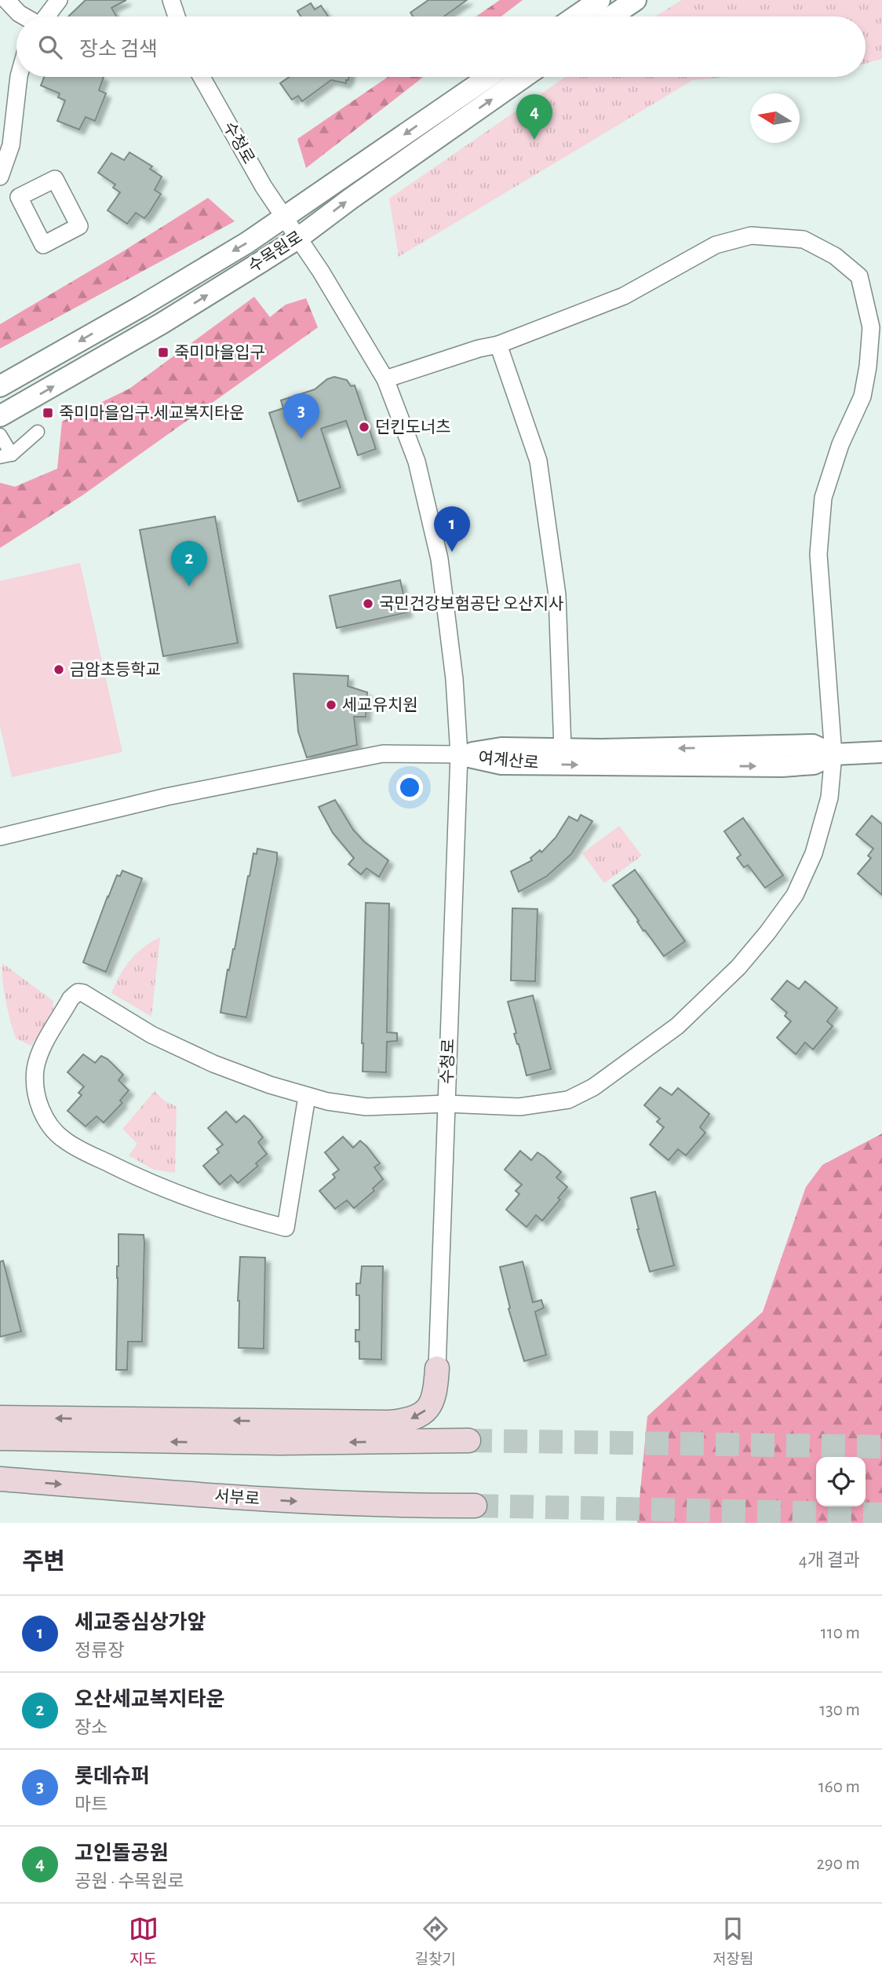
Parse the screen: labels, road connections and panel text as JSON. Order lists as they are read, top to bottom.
{
  "streets": {
    "main road": ["서부로"],
    "street": ["수청로", "수목원로", "여계산로"]
  },
  "crossings": [
    ["수청로", "수목원로"],
    ["수청로", "여계산로"]
  ],
  "places": {
    "transit": ["죽미마을입구", "죽미마을입구.세교복지타운"],
    "other": [
      "던킨도너츠",
      "국민건강보험공단 오산지사",
      "금암초등학교",
      "세교유치원"
    ]
  },
  "north": "left",
  "page": {
    "search": "장소 검색",
    "pins": [
      "4",
      "3",
      "1",
      "2"
    ],
    "heading": ["주변", "4개 결과"],
    "list": [
      {
        "mark": "1",
        "name": "세교중심상가앞",
        "note": "정류장",
        "value": "110 m"
      },
      {
        "mark": "2",
        "name": "오산세교복지타운",
        "note": "장소",
        "value": "130 m"
      },
      {
        "mark": "3",
        "name": "롯데슈퍼",
        "note": "마트",
        "value": "160 m"
      },
      {
        "mark": "4",
        "name": "고인돌공원",
        "note": "공원 · 수목원로",
        "value": "290 m"
      }
    ],
    "nav": ["지도", "길찾기", "저장됨"]
  }
}
